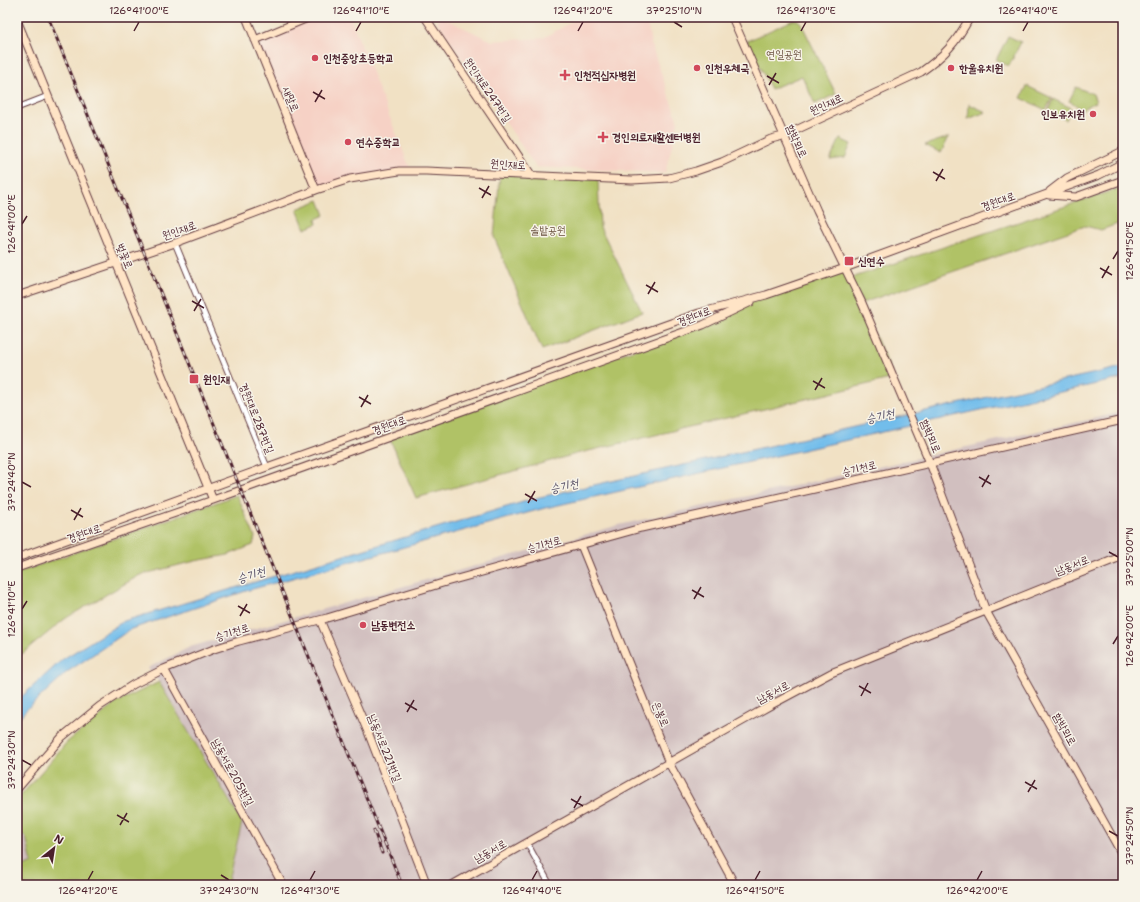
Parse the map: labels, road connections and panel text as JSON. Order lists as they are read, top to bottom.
{
  "streets": {
    "main road": [
      "원인재로247번길",
      "새말로",
      "원인재로",
      "함박뫼로",
      "경원대로",
      "벚꽃로",
      "승기천로",
      "남동서로",
      "은봉로",
      "남동서로221번길",
      "남동서로205번길"
    ],
    "street": ["경원대로287번길"]
  },
  "crossings": [
    ["원인재로247번길", "원인재로"],
    ["새말로", "원인재로"],
    ["원인재로", "함박뫼로"],
    ["원인재로", "벚꽃로"],
    ["원인재로", "경원대로287번길"],
    ["함박뫼로", "경원대로"],
    ["함박뫼로", "승기천로"],
    ["함박뫼로", "남동서로"],
    ["경원대로", "벚꽃로"],
    ["경원대로", "경원대로287번길"],
    ["승기천로", "은봉로"],
    ["승기천로", "남동서로221번길"],
    ["승기천로", "남동서로205번길"],
    ["남동서로", "은봉로"]
  ],
  "water": ["승기천"],
  "parks": ["연일공원", "솔밭공원"],
  "places": {
    "other": [
      "인천중앙초등학교",
      "인천우체국",
      "한울유치원",
      "인보유치원",
      "연수중학교",
      "남동변전소"
    ],
    "health": ["인천적십자병원", "경인의료재활센터병원"],
    "transit": ["신연수", "원인재"]
  },
  "north": "top right",
  "coordinates": [
    "126°41'00\"E",
    "126°41'10\"E",
    "126°41'20\"E",
    "37°25'10\"N",
    "126°41'30\"E",
    "126°41'40\"E",
    "126°41'50\"E",
    "37°24'40\"N",
    "37°25'00\"N",
    "126°42'00\"E",
    "37°24'30\"N",
    "37°24'50\"N"
  ]
}
